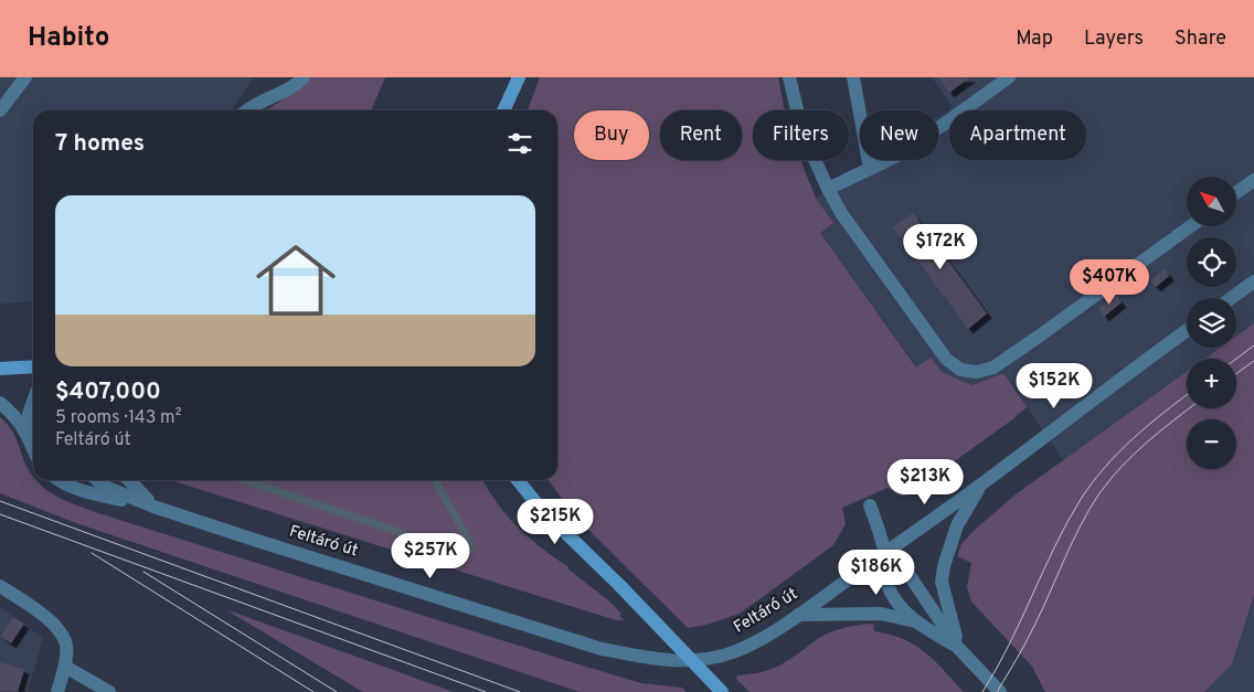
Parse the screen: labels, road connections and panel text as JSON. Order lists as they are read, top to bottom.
{
  "streets": {
    "street": ["Feltáró út"]
  },
  "north": "top left",
  "page": {
    "header": "Habito",
    "nav": ["Map", "Layers", "Share"],
    "chip": [
      "Buy",
      "Rent",
      "Filters",
      "New",
      "Apartment"
    ],
    "heading": "7 homes",
    "map_buttons": ["+", "−"],
    "list": [
      {
        "name": "$407,000",
        "note": "5 rooms · 143 m² · Feltáró út"
      }
    ],
    "price": [
      "$172K",
      "$407K",
      "$152K",
      "$213K",
      "$215K",
      "$257K",
      "$186K"
    ]
  }
}
